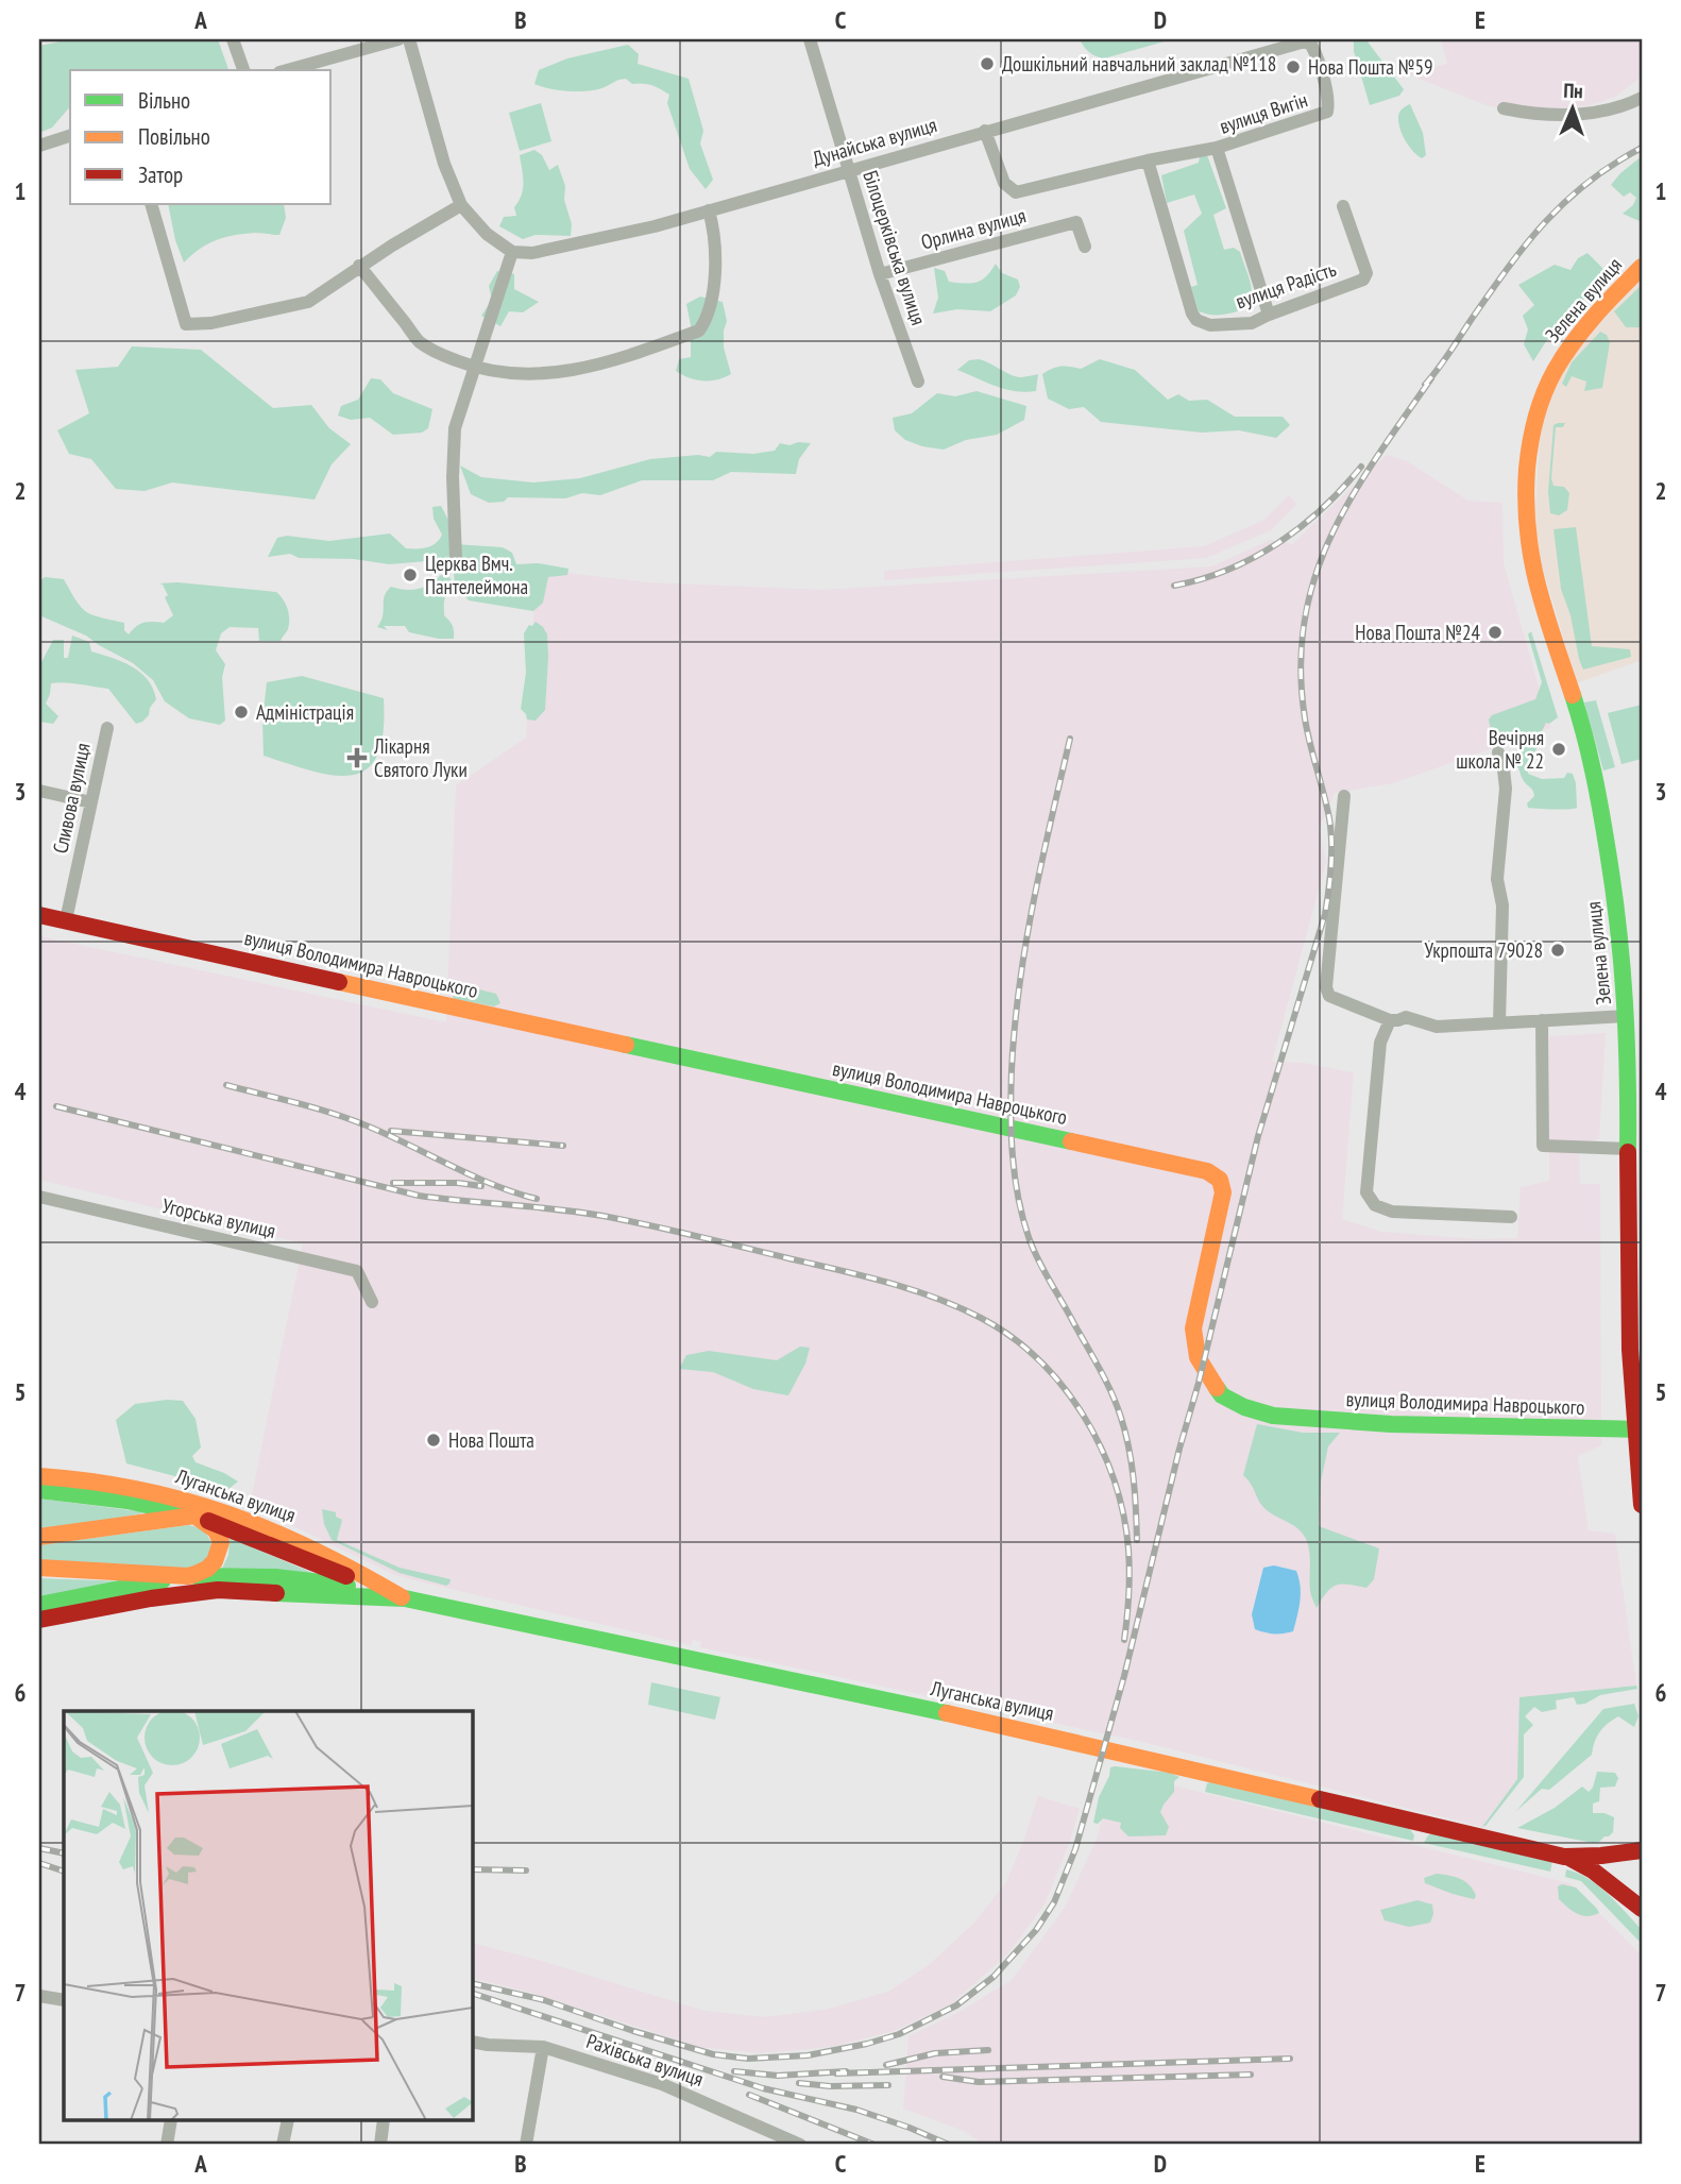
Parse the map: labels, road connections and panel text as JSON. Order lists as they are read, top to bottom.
{
  "streets": {
    "main road": ["Зелена вулиця", "вулиця Володимира Навроцького", "Луганська вулиця"],
    "street": [
      "вулиця Вигін",
      "Дунайська вулиця",
      "Орлина вулиця",
      "Білоцерківська вулиця",
      "вулиця Радість",
      "Сливова вулиця",
      "Угорська вулиця",
      "Рахівська вулиця"
    ]
  },
  "crossings": [
    ["вулиця Вигін", "Дунайська вулиця"],
    ["вулиця Вигін", "вулиця Радість"],
    ["Дунайська вулиця", "Білоцерківська вулиця"],
    ["Орлина вулиця", "Білоцерківська вулиця"],
    ["Зелена вулиця", "вулиця Володимира Навроцького"],
    ["Сливова вулиця", "вулиця Володимира Навроцького"]
  ],
  "places": {
    "other": [
      "Дошкільний навчальний заклад №118",
      "Нова Пошта №59",
      "Церква Вмч. Пантелеймона",
      "Нова Пошта №24",
      "Адміністрація",
      "Вечірня школа № 22",
      "Укрпошта 79028",
      "Нова Пошта"
    ],
    "health": ["Лікарня Святого Луки"]
  },
  "legend": ["Вільно", "Повільно", "Затор"],
  "north": "top",
  "grid": {
    "columns": [
      "A",
      "B",
      "C",
      "D",
      "E"
    ],
    "rows": [
      "1",
      "2",
      "3",
      "4",
      "5",
      "6",
      "7"
    ]
  }
}
